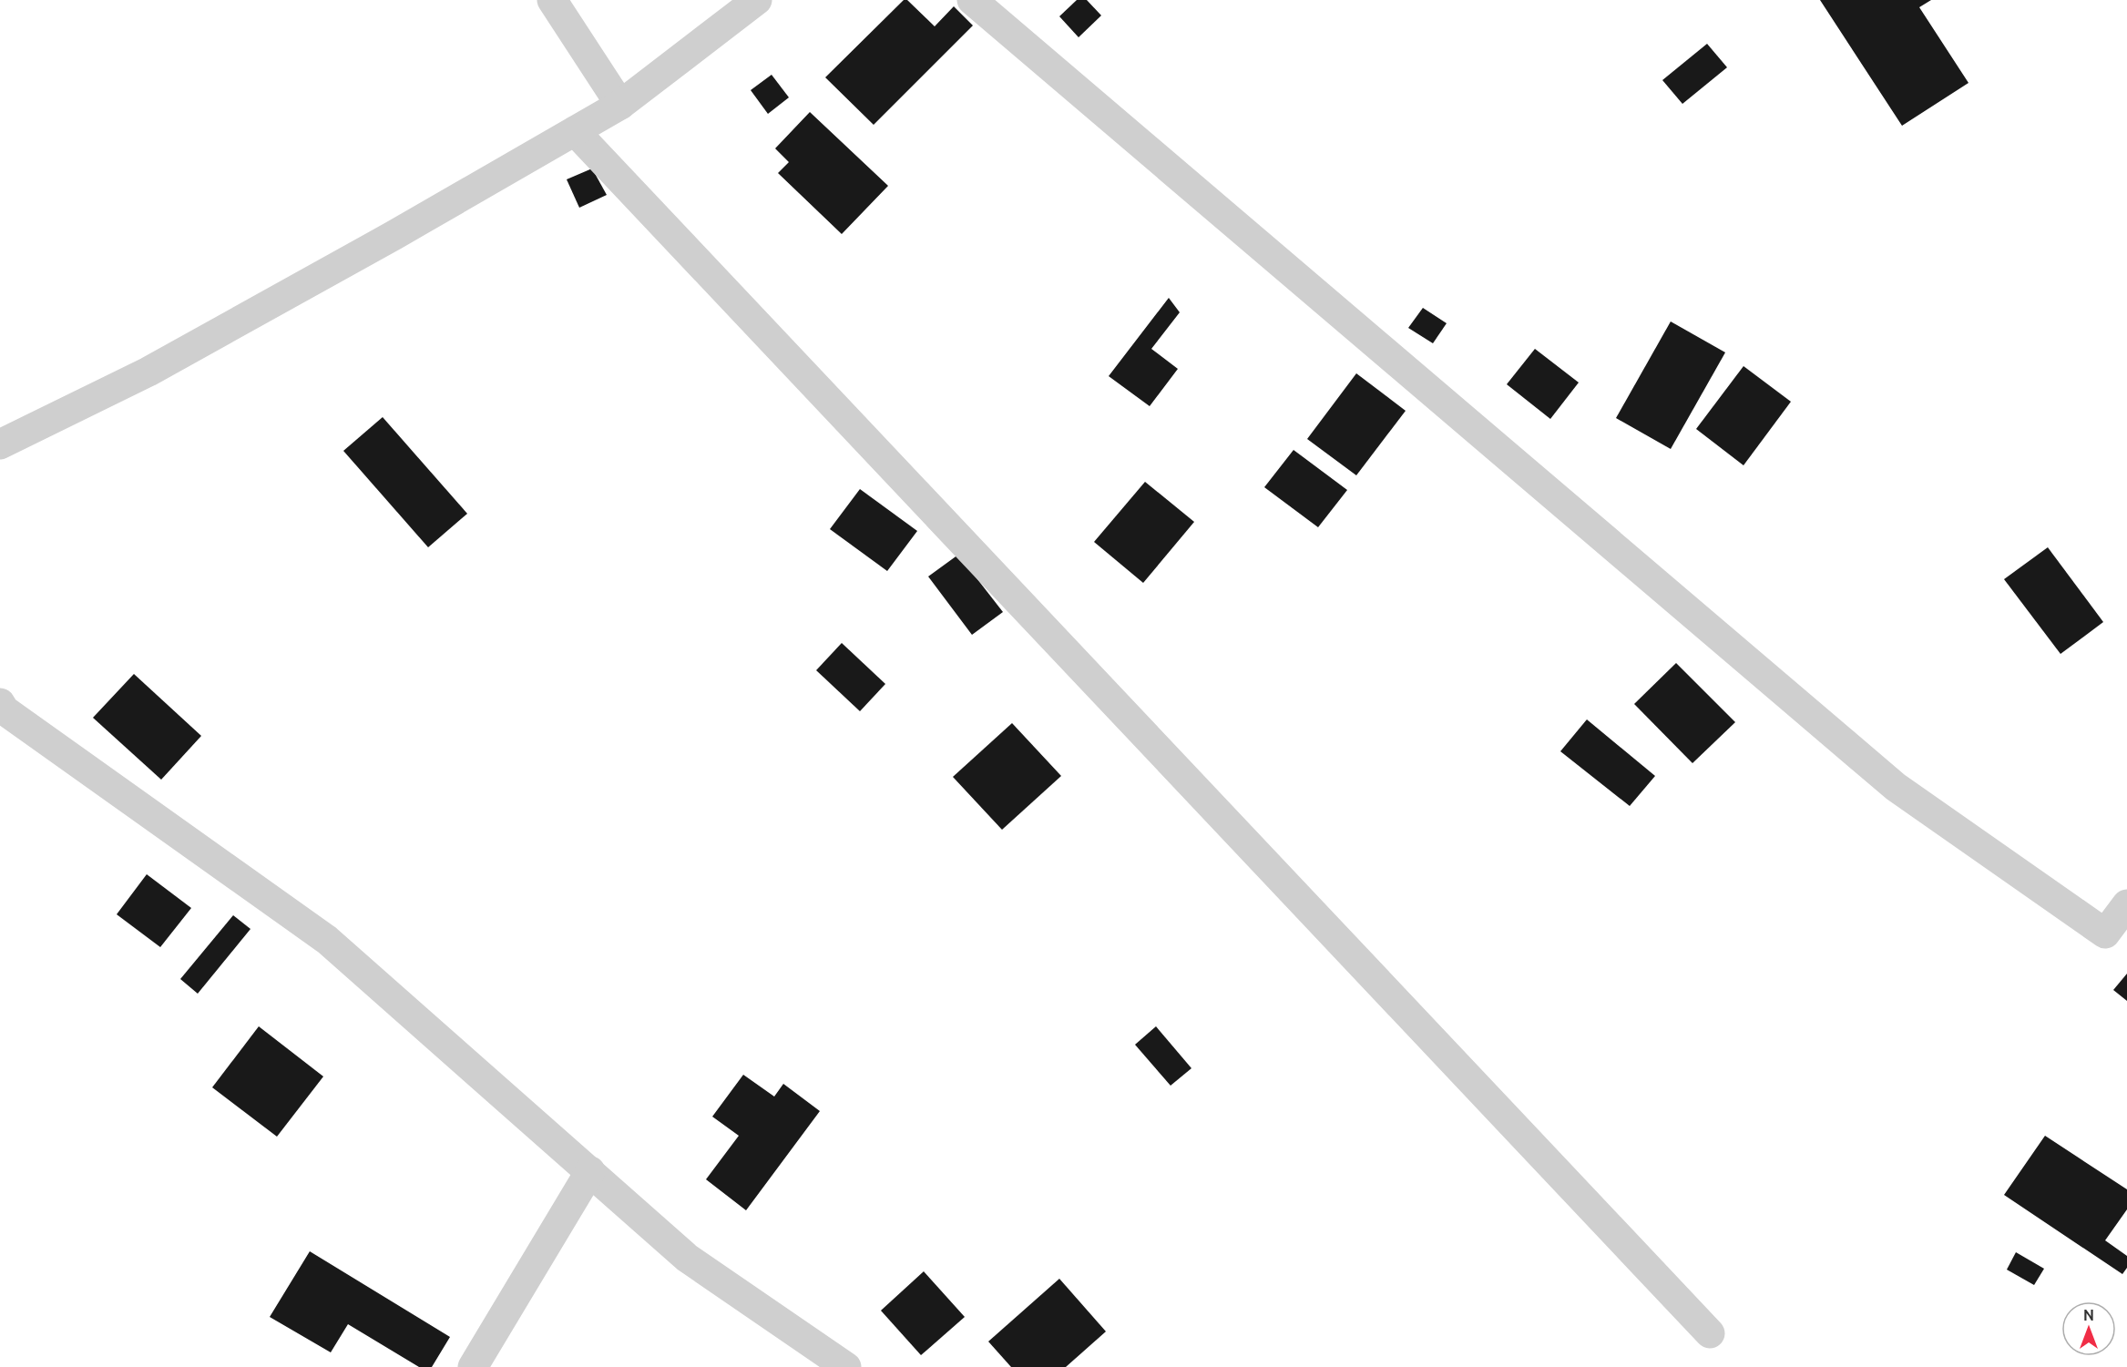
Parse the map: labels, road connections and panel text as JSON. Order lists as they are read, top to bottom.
{
  "north": "top"
}
